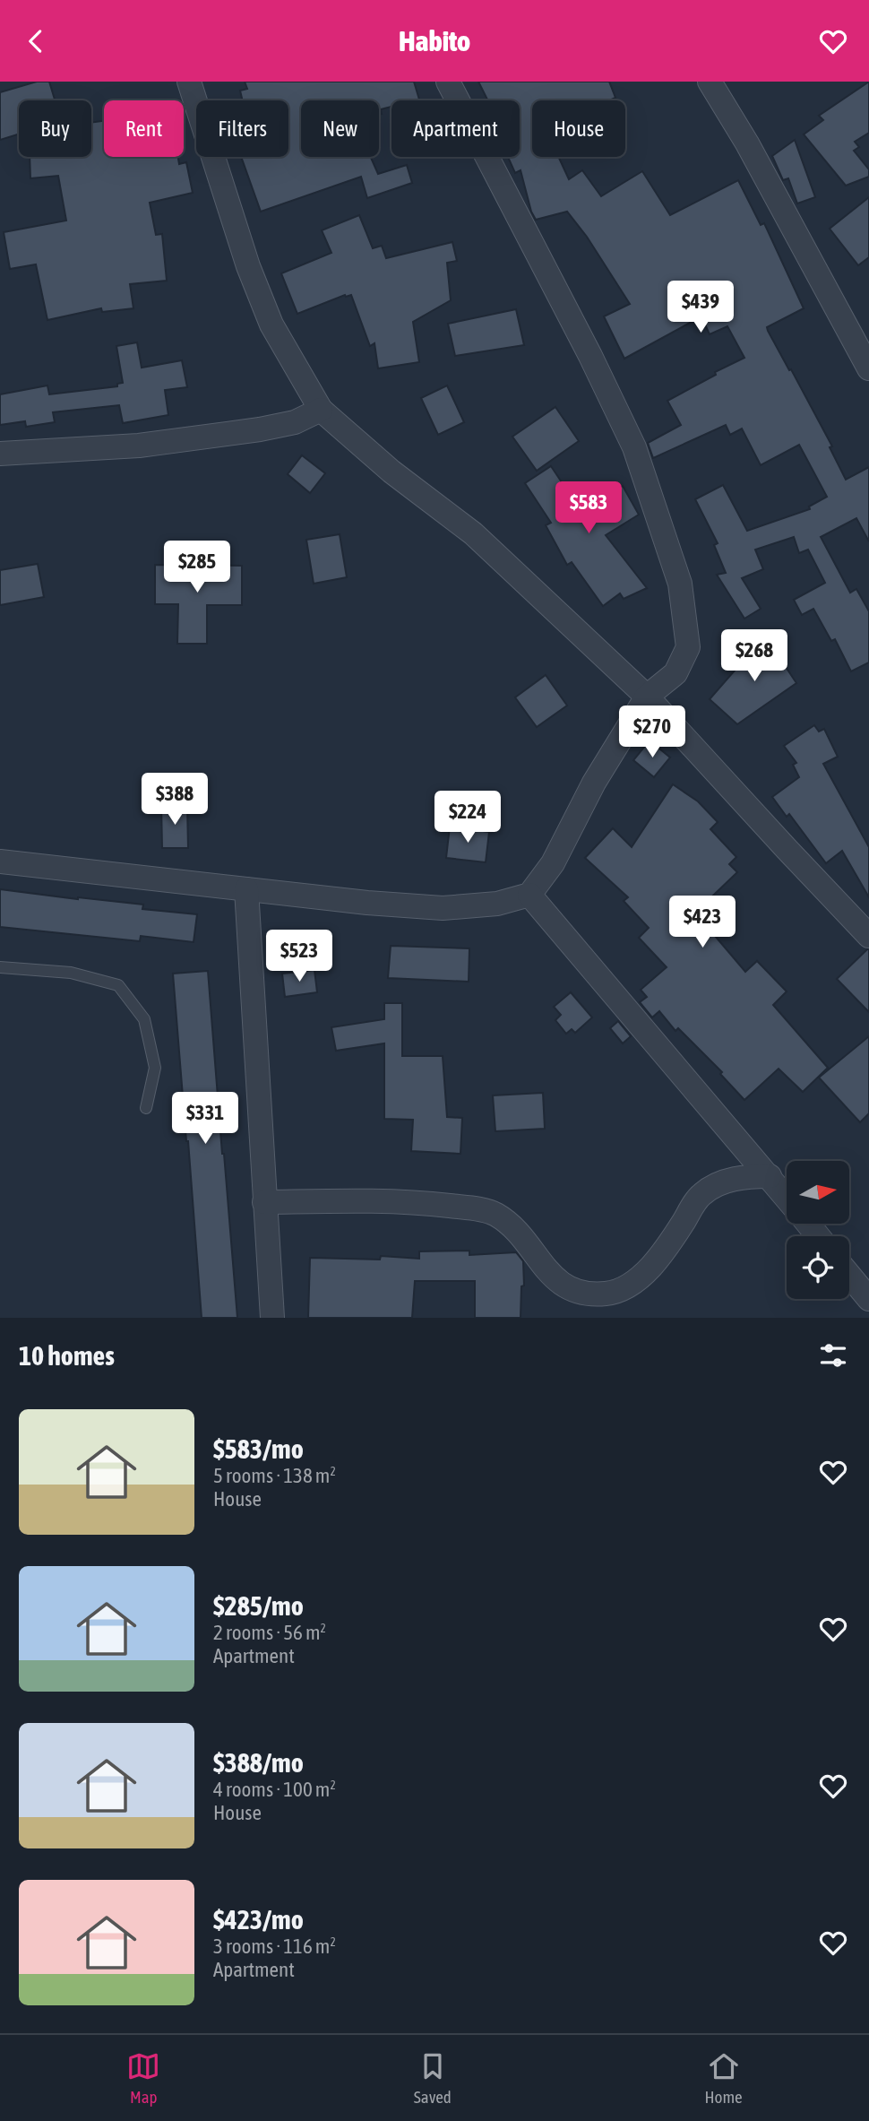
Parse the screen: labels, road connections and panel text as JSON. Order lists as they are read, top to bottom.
{
  "north": "right",
  "page": {
    "header": "Habito",
    "chip": [
      "Buy",
      "Rent",
      "Filters",
      "New",
      "Apartment",
      "House"
    ],
    "price": [
      "$439",
      "$583",
      "$285",
      "$268",
      "$270",
      "$388",
      "$224",
      "$423",
      "$523",
      "$331"
    ],
    "heading": "10 homes",
    "list": [
      {
        "name": "$583/mo",
        "note": "5 rooms · 138 m² · House"
      },
      {
        "name": "$285/mo",
        "note": "2 rooms · 56 m² · Apartment"
      },
      {
        "name": "$388/mo",
        "note": "4 rooms · 100 m² · House"
      },
      {
        "name": "$423/mo",
        "note": "3 rooms · 116 m² · Apartment"
      }
    ],
    "tabs": ["Map", "Saved", "Home"]
  }
}
